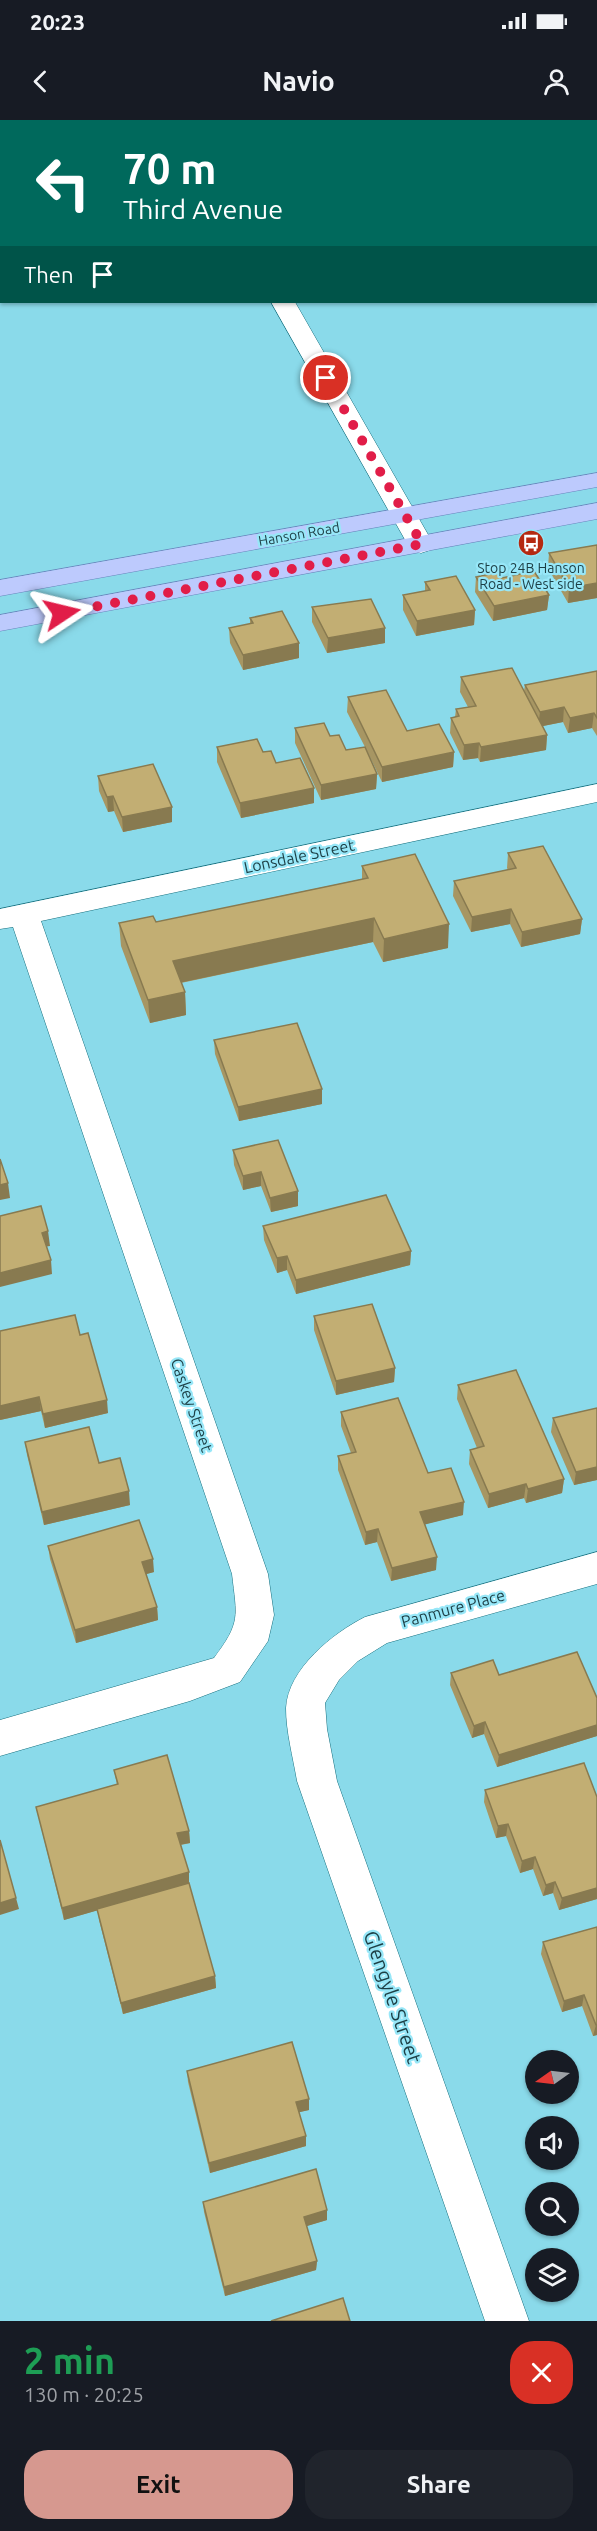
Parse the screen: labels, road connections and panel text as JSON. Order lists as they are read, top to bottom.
{
  "streets": {
    "main road": ["Hanson Road"],
    "street": [
      "Lonsdale Street",
      "Caskey Street",
      "Panmure Place",
      "Glengyle Street"
    ]
  },
  "crossings": [
    ["Lonsdale Street", "Caskey Street"],
    ["Panmure Place", "Glengyle Street"]
  ],
  "places": {
    "bus stop": ["Stop 24B Hanson Road - West side"]
  },
  "north": "left",
  "page": {
    "status": "20:23",
    "header": "Navio",
    "turn": ["70 m", "Third Avenue"],
    "then": "Then",
    "heading": ["2 min", "130 m · 20:25"],
    "buttons": ["Exit", "Share"]
  }
}
